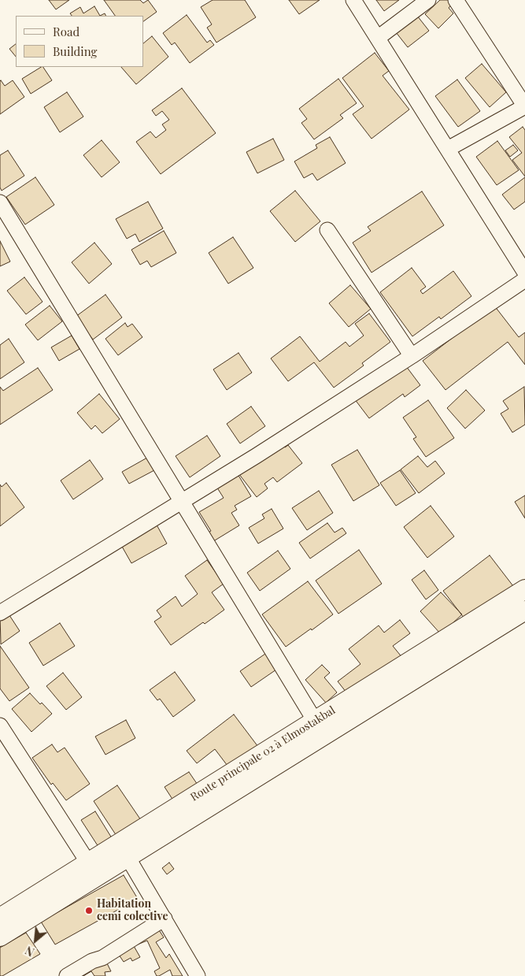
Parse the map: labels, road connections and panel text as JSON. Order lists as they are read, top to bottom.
{
  "streets": {
    "main road": ["Route principale 02 à Elmostakbal"]
  },
  "places": ["Habitation cemi colective"],
  "legend": ["Road", "Building"],
  "north": "bottom left"
}
